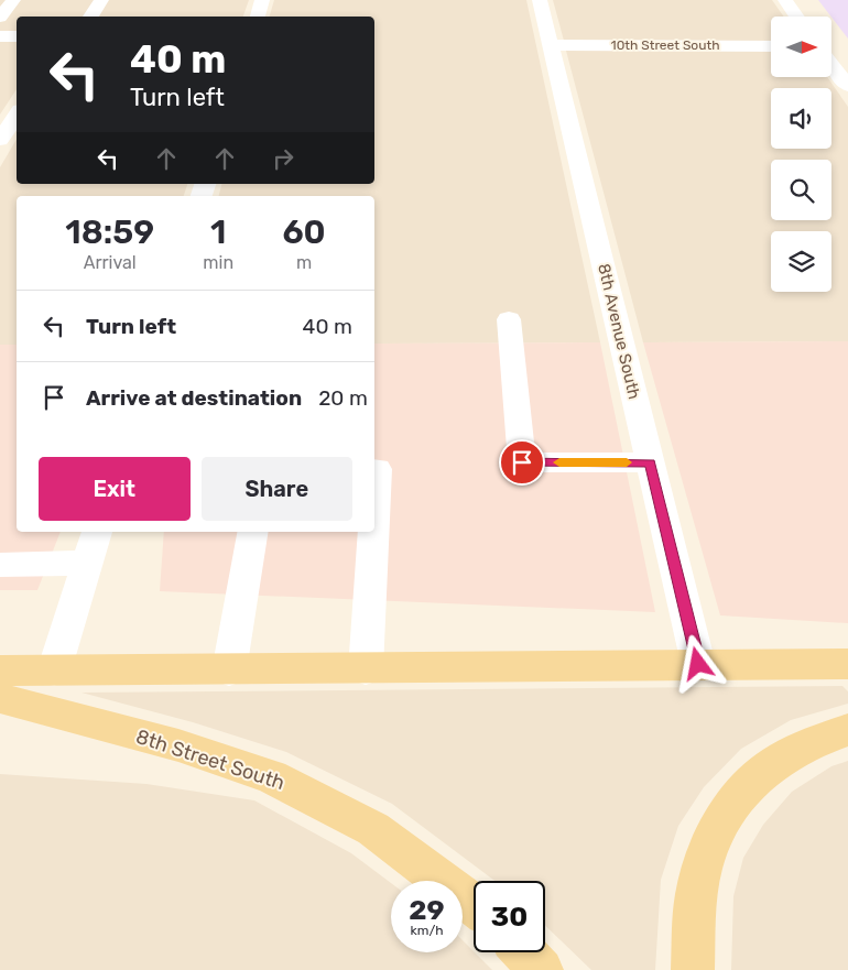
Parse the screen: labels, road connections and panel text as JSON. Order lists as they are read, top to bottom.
{
  "streets": {
    "main road": ["8th Street South"],
    "street": ["10th Street South", "8th Avenue South"]
  },
  "crossings": [
    ["10th Street South", "8th Avenue South"]
  ],
  "north": "right",
  "page": {
    "turn": ["40 m", "Turn left"],
    "eta": [
      "18:59",
      "Arrival",
      "1",
      "min",
      "60",
      "m"
    ],
    "list": [
      {
        "name": "Turn left",
        "value": "40 m"
      },
      {
        "name": "Arrive at destination",
        "value": "20 m"
      }
    ],
    "buttons": ["Exit", "Share"],
    "speed": "29 km/h",
    "limit": "30"
  }
}
